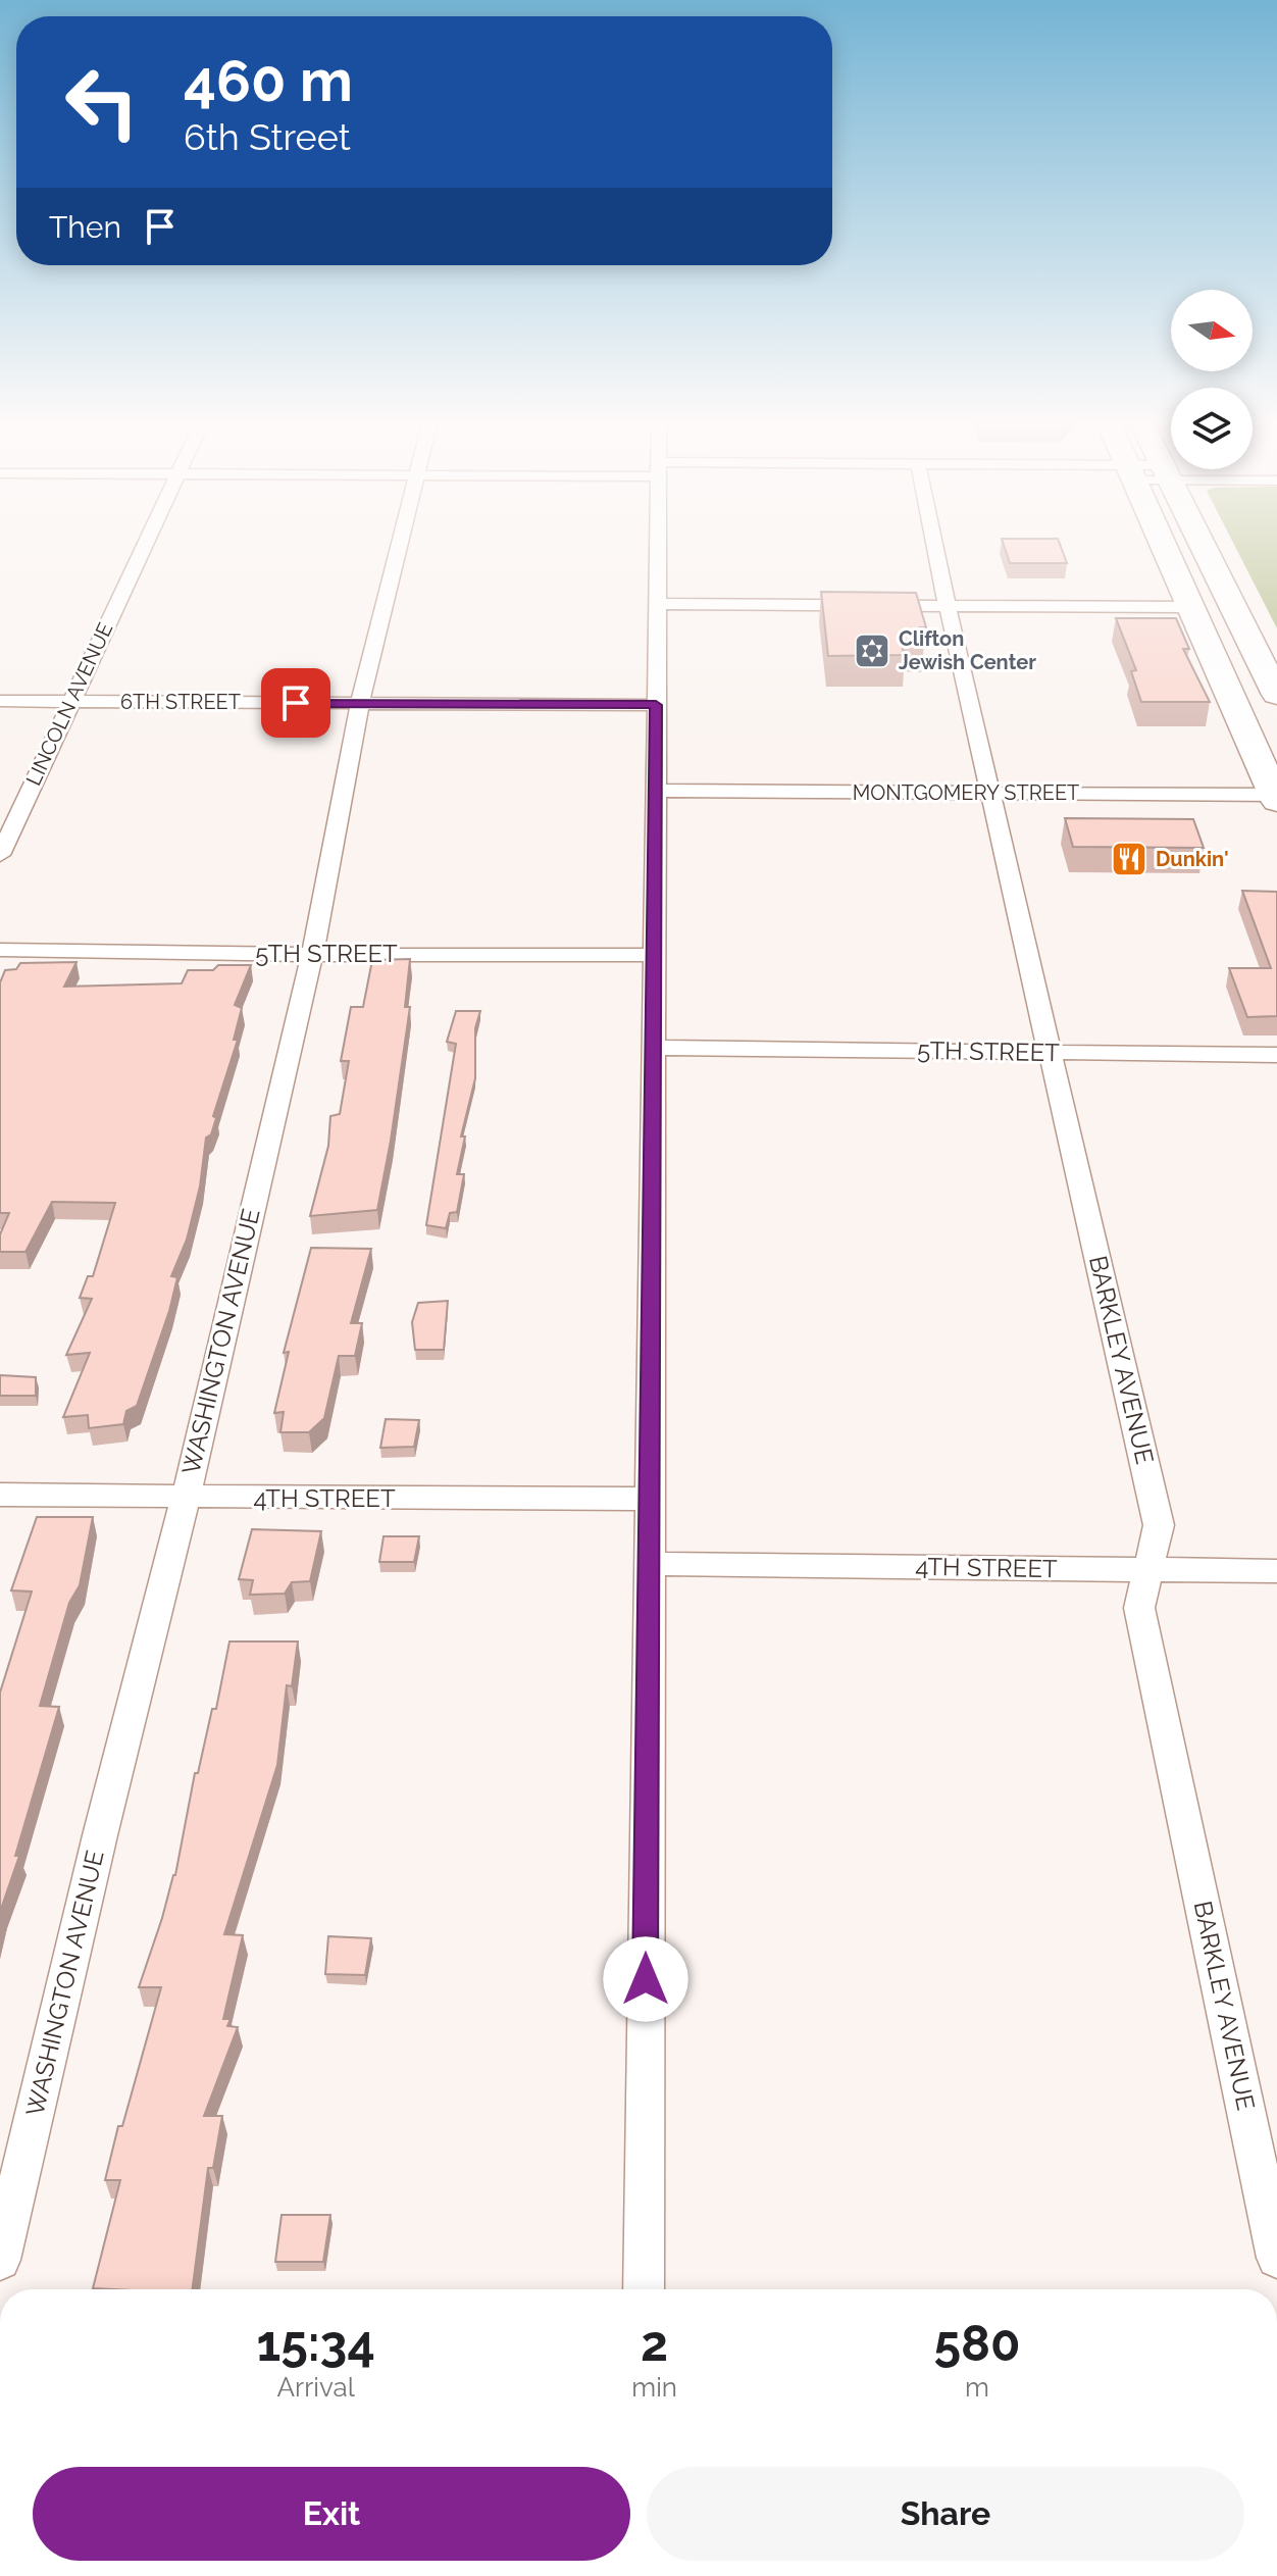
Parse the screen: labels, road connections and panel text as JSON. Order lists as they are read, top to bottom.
{
  "streets": {
    "street": [
      "6TH STREET",
      "LINCOLN AVENUE",
      "MONTGOMERY STREET",
      "5TH STREET",
      "WASHINGTON AVENUE",
      "BARKLEY AVENUE",
      "4TH STREET"
    ]
  },
  "crossings": [
    ["6TH STREET", "LINCOLN AVENUE"],
    ["6TH STREET", "WASHINGTON AVENUE"],
    ["MONTGOMERY STREET", "BARKLEY AVENUE"],
    ["5TH STREET", "WASHINGTON AVENUE"],
    ["5TH STREET", "BARKLEY AVENUE"],
    ["WASHINGTON AVENUE", "4TH STREET"],
    ["BARKLEY AVENUE", "4TH STREET"]
  ],
  "places": {
    "synagogue": ["Clifton Jewish Center"],
    "restaurant": ["Dunkin'"]
  },
  "north": "right",
  "page": {
    "turn": ["460 m", "6th Street"],
    "then": "Then",
    "eta": [
      "15:34",
      "Arrival",
      "2",
      "min",
      "580",
      "m"
    ],
    "buttons": ["Exit", "Share"]
  }
}
